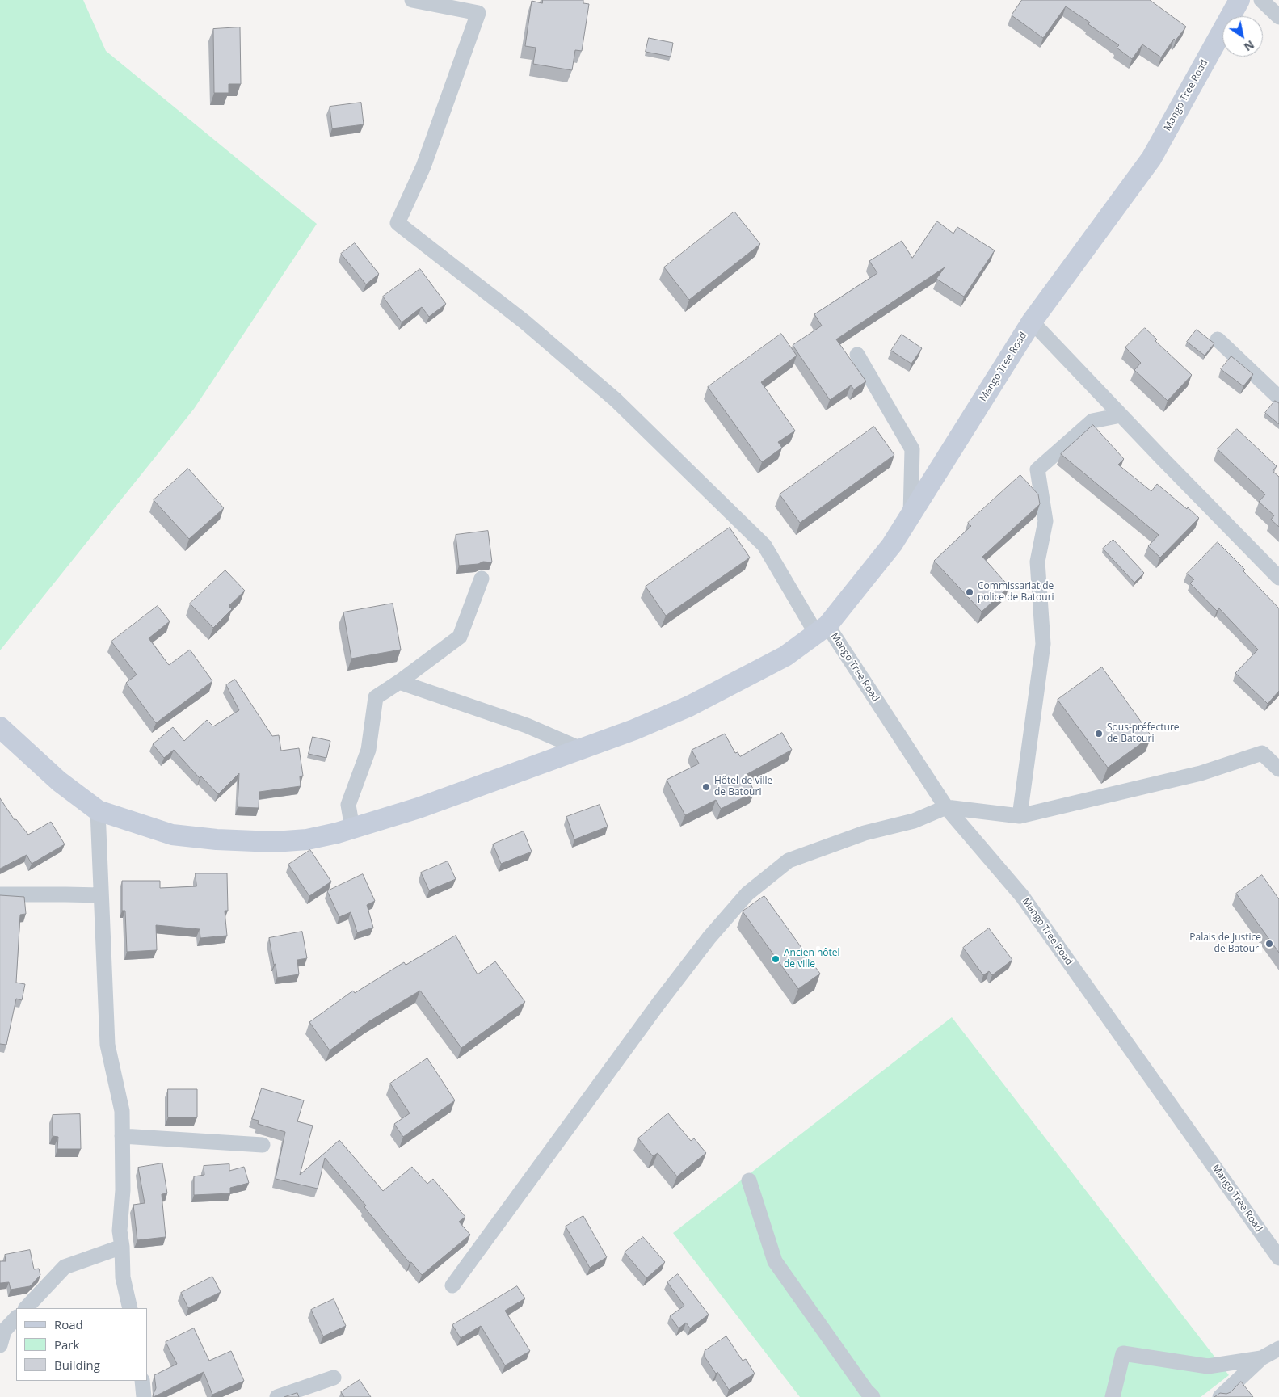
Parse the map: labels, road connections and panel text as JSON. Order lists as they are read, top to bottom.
{
  "streets": {
    "main road": ["Mango Tree Road"]
  },
  "places": [
    "Commissariat de police de Batouri",
    "Sous-préfecture de Batouri",
    "Hôtel de ville de Batouri",
    "Palais de Justice de Batouri",
    "Ancien hôtel de ville"
  ],
  "legend": ["Road", "Park", "Building"],
  "north": "bottom right"
}
